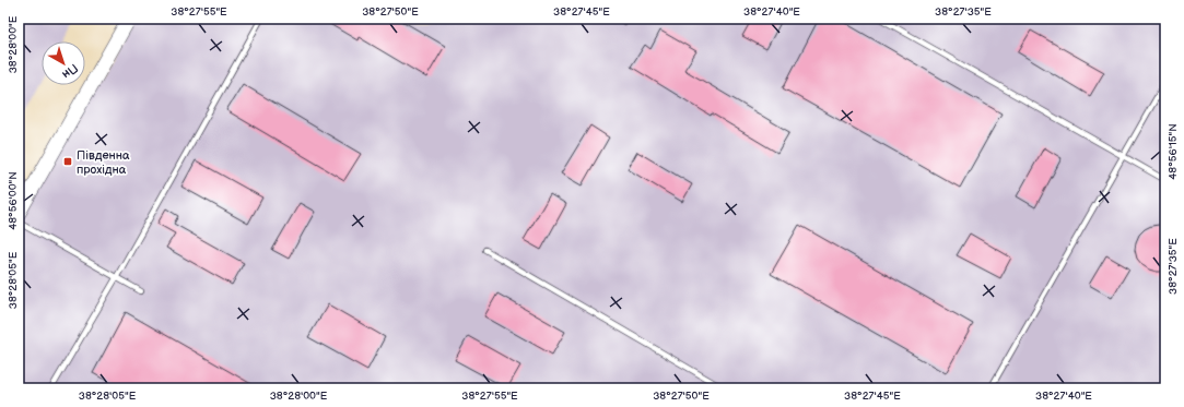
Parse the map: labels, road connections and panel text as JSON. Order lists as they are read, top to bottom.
{
  "places": {
    "transit": ["Південна прохідна"]
  },
  "north": "bottom right",
  "coordinates": [
    "38°27'55\"E",
    "38°27'50\"E",
    "38°27'45\"E",
    "38°27'40\"E",
    "38°27'35\"E",
    "38°28'00\"E",
    "48°56'15\"N",
    "48°56'00\"N",
    "38°28'05\"E"
  ]
}
